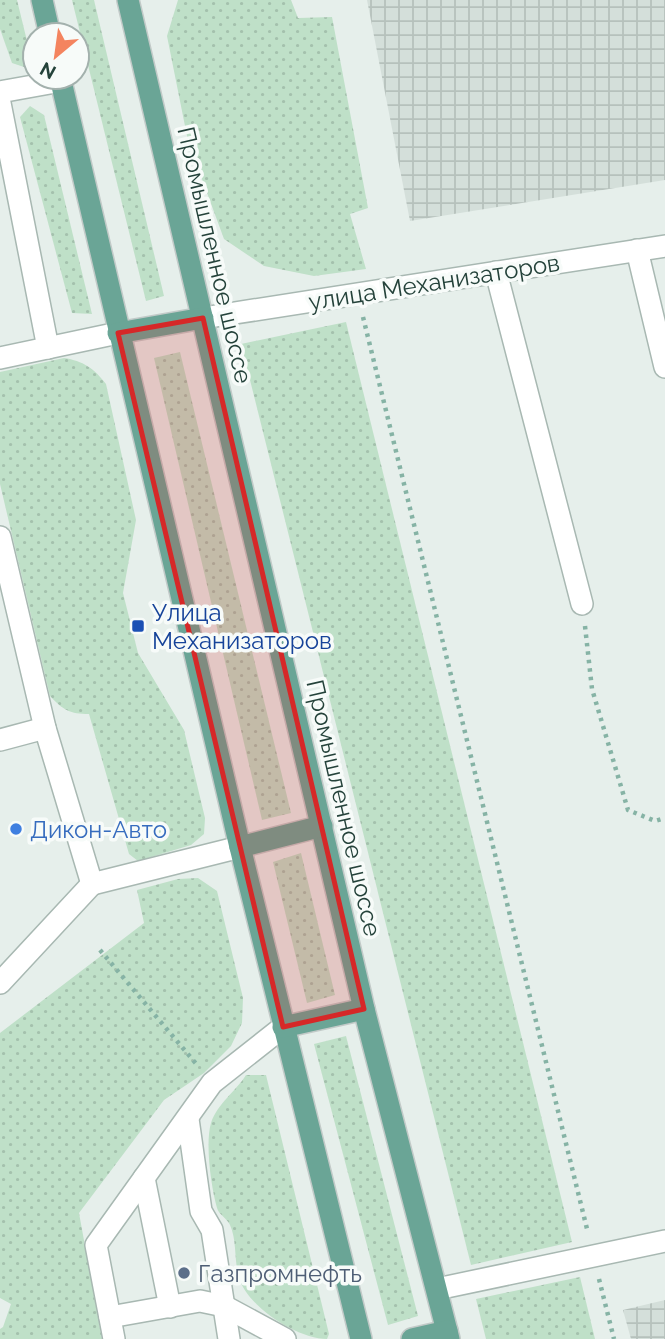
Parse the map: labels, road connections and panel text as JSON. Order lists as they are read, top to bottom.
{
  "streets": {
    "main road": ["Промышленное шоссе"],
    "street": ["улица Механизаторов"]
  },
  "crossings": [
    ["Промышленное шоссе", "улица Механизаторов"]
  ],
  "places": {
    "transit": ["Улица Механизаторов"],
    "other": ["Дикон-Авто", "Газпромнефть"]
  },
  "north": "bottom left"
}
